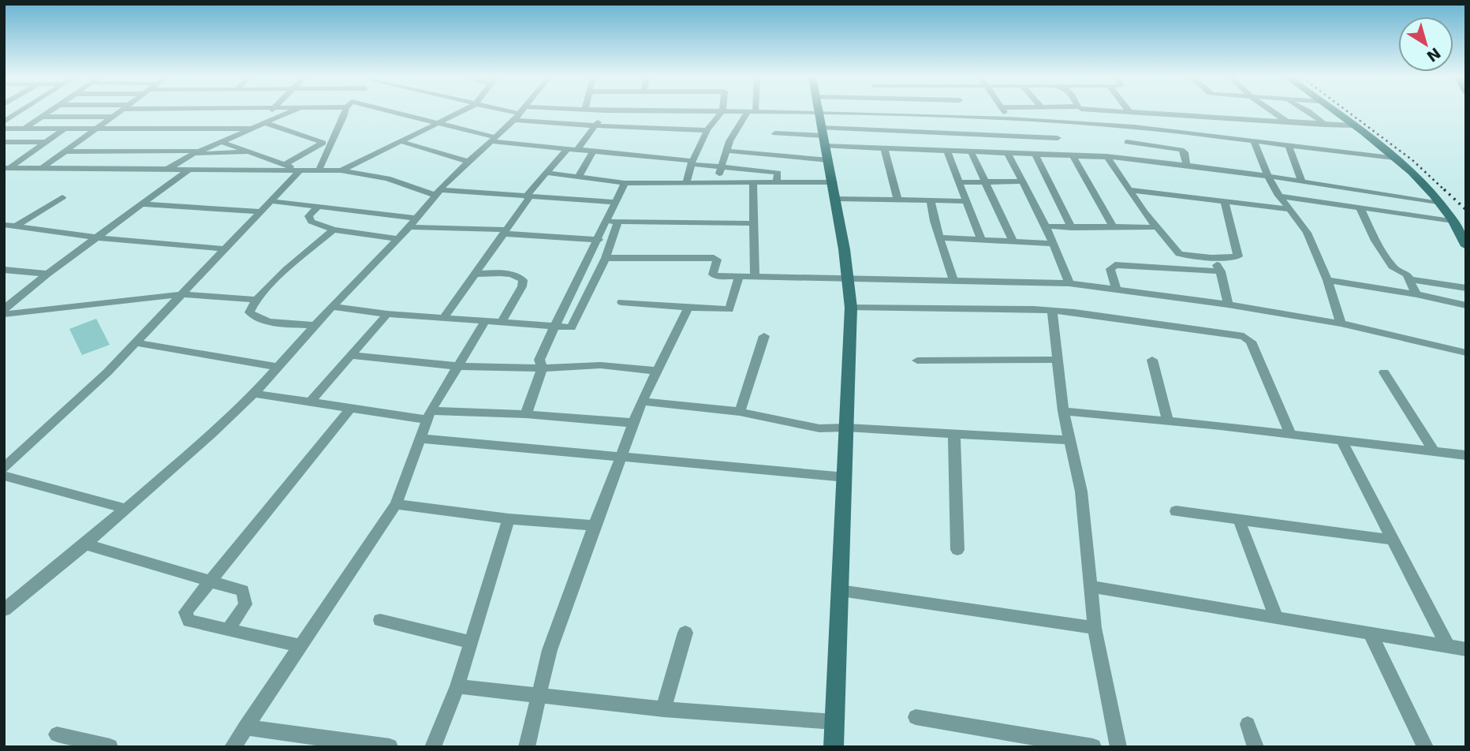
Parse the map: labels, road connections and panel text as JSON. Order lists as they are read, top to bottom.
{
  "north": "bottom right"
}
